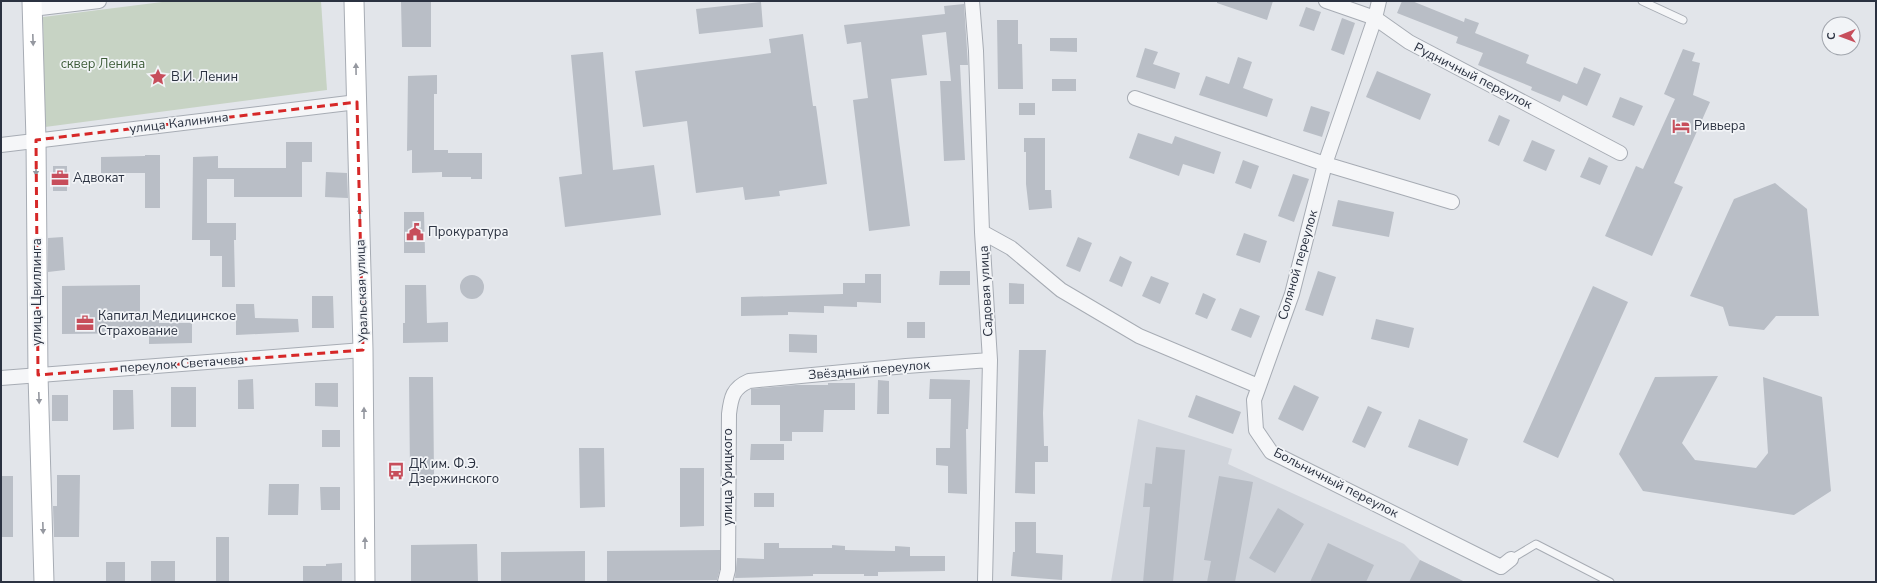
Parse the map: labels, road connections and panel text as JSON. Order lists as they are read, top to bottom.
{
  "streets": {
    "street": [
      "Рудничный переулок",
      "улица Калинина",
      "Соляной переулок",
      "Уральская улица",
      "Садовая улица",
      "улица Цвиллинга",
      "переулок Светачева",
      "Звёздный переулок",
      "улица Урицкого",
      "Больничный переулок"
    ]
  },
  "crossings": [
    ["Рудничный переулок", "Соляной переулок"],
    ["улица Калинина", "Уральская улица"],
    ["улица Калинина", "улица Цвиллинга"],
    ["Соляной переулок", "Больничный переулок"],
    ["Уральская улица", "переулок Светачева"],
    ["Садовая улица", "Звёздный переулок"],
    ["улица Цвиллинга", "переулок Светачева"],
    ["Звёздный переулок", "улица Урицкого"]
  ],
  "one_way": ["Уральская улица", "улица Цвиллинга"],
  "parks": ["сквер Ленина"],
  "places": {
    "place": ["В.И. Ленин"],
    "hotel": ["Ривьера"],
    "office": ["Адвокат", "Капитал Медицинское Страхование"],
    "public building": ["Прокуратура"],
    "bus stop": ["ДК им. Ф.Э. Дзержинского"]
  },
  "north": "left"
}
